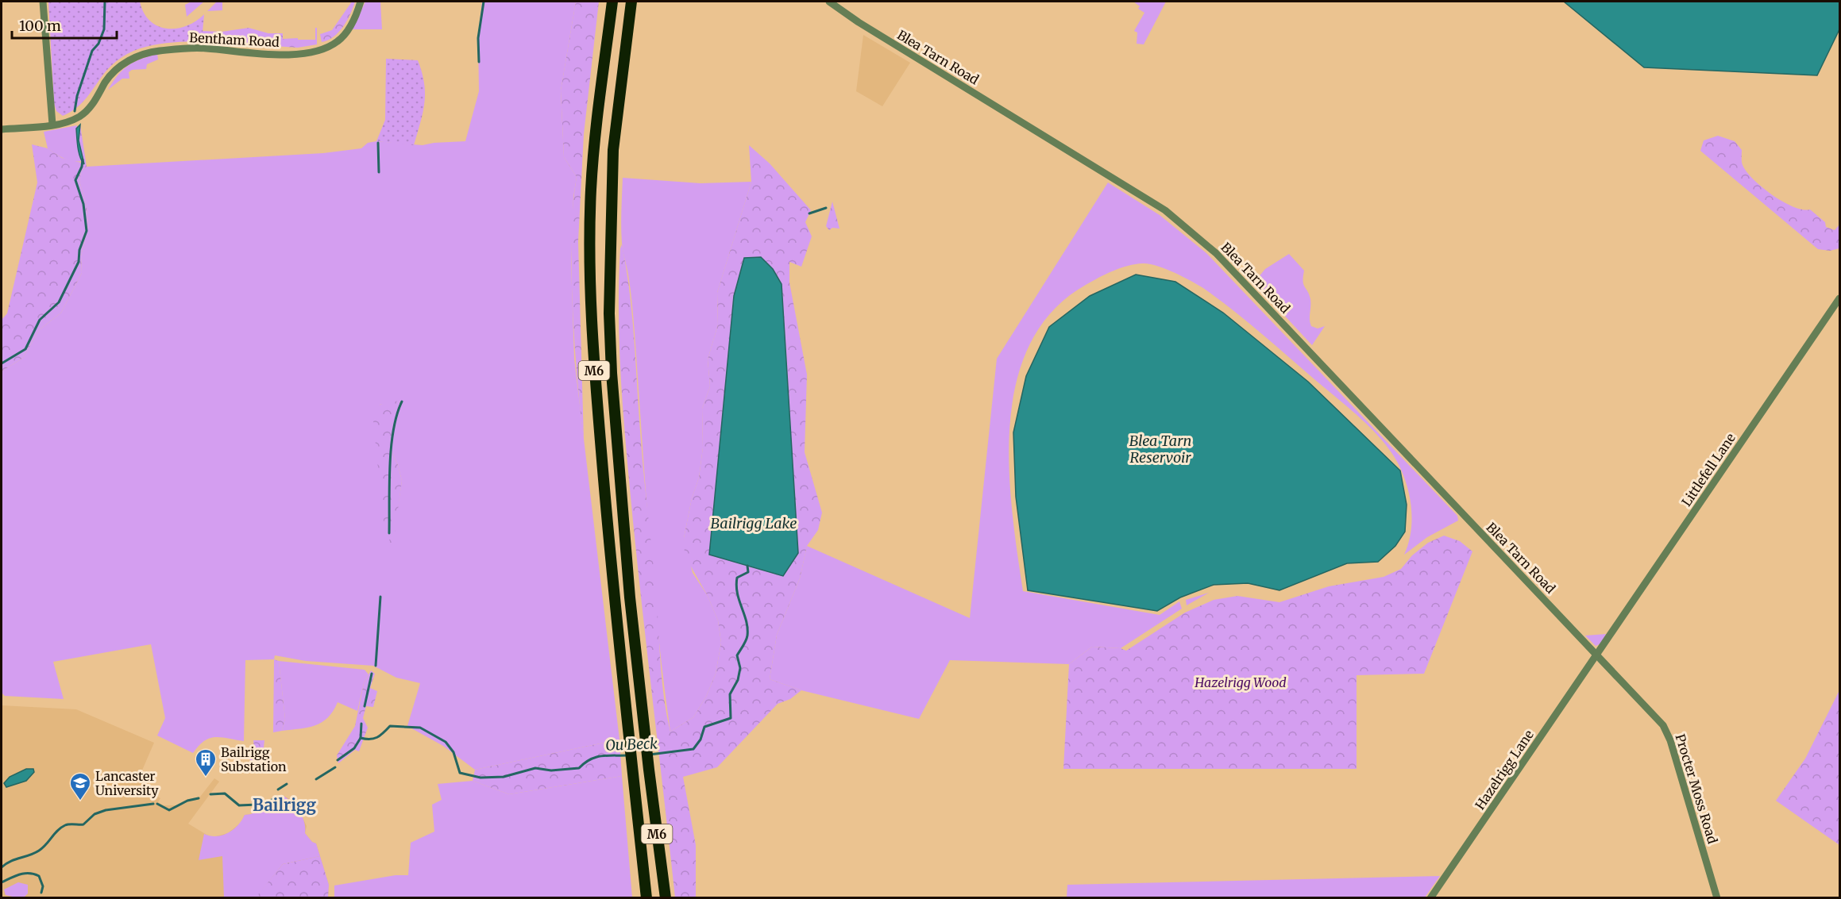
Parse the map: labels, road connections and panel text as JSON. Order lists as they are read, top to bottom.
{
  "streets": {
    "highway": ["M6"],
    "street": [
      "Bentham Road",
      "Blea Tarn Road",
      "Littlefell Lane",
      "Hazelrigg Lane",
      "Procter Moss Road"
    ]
  },
  "crossings": [
    ["Blea Tarn Road", "Littlefell Lane"],
    ["Blea Tarn Road", "Hazelrigg Lane"],
    ["Blea Tarn Road", "Procter Moss Road"],
    ["Littlefell Lane", "Hazelrigg Lane"],
    ["Littlefell Lane", "Procter Moss Road"],
    ["Hazelrigg Lane", "Procter Moss Road"]
  ],
  "districts": ["Bailrigg"],
  "water": ["Blea Tarn Reservoir", "Bailrigg Lake", "Ou Beck"],
  "parks": ["Hazelrigg Wood"],
  "places": {
    "building": ["Bailrigg Substation"],
    "school or university": ["Lancaster University"]
  },
  "scale_bar": "100 m"
}
